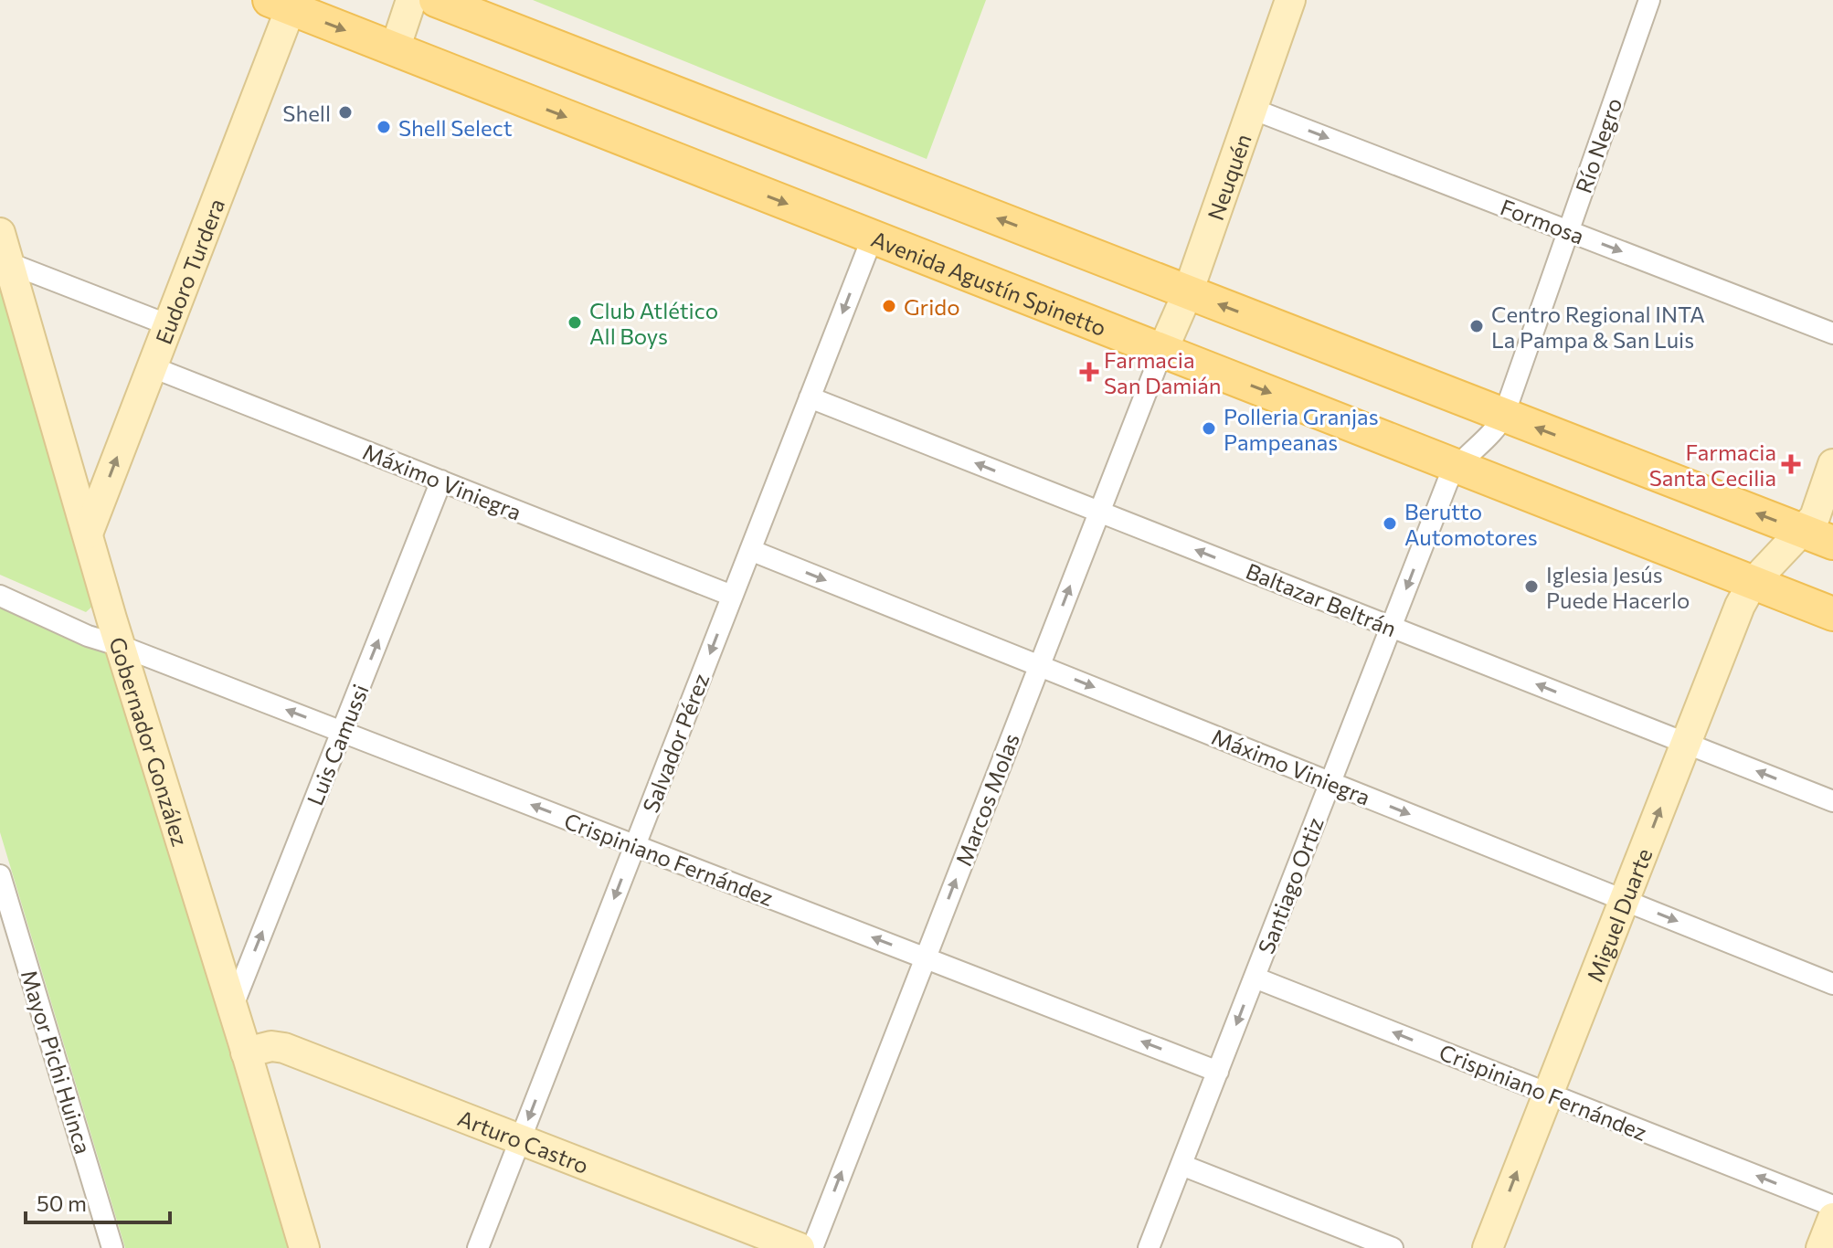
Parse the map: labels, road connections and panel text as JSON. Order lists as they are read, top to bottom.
{
  "streets": {
    "main road": [
      "Neuquén",
      "Eudoro Turdera",
      "Avenida Agustín Spinetto",
      "Gobernador González",
      "Miguel Duarte",
      "Arturo Castro"
    ],
    "street": [
      "Río Negro",
      "Formosa",
      "Máximo Viniegra",
      "Baltazar Beltrán",
      "Salvador Pérez",
      "Luis Camussi",
      "Marcos Molas",
      "Crispiniano Fernández",
      "Santiago Ortiz",
      "Mayor Pichi Huinca"
    ]
  },
  "crossings": [
    ["Río Negro", "Formosa"],
    ["Río Negro", "Santiago Ortiz"],
    ["Neuquén", "Formosa"],
    ["Neuquén", "Avenida Agustín Spinetto"],
    ["Neuquén", "Marcos Molas"],
    ["Eudoro Turdera", "Avenida Agustín Spinetto"],
    ["Eudoro Turdera", "Máximo Viniegra"],
    ["Eudoro Turdera", "Gobernador González"],
    ["Avenida Agustín Spinetto", "Salvador Pérez"],
    ["Avenida Agustín Spinetto", "Marcos Molas"],
    ["Avenida Agustín Spinetto", "Santiago Ortiz"],
    ["Avenida Agustín Spinetto", "Miguel Duarte"],
    ["Máximo Viniegra", "Salvador Pérez"],
    ["Máximo Viniegra", "Luis Camussi"],
    ["Máximo Viniegra", "Marcos Molas"],
    ["Máximo Viniegra", "Santiago Ortiz"],
    ["Máximo Viniegra", "Miguel Duarte"],
    ["Baltazar Beltrán", "Salvador Pérez"],
    ["Baltazar Beltrán", "Marcos Molas"],
    ["Baltazar Beltrán", "Santiago Ortiz"],
    ["Baltazar Beltrán", "Miguel Duarte"],
    ["Gobernador González", "Luis Camussi"],
    ["Gobernador González", "Crispiniano Fernández"],
    ["Gobernador González", "Arturo Castro"],
    ["Salvador Pérez", "Crispiniano Fernández"],
    ["Salvador Pérez", "Arturo Castro"],
    ["Luis Camussi", "Crispiniano Fernández"],
    ["Marcos Molas", "Crispiniano Fernández"],
    ["Crispiniano Fernández", "Santiago Ortiz"],
    ["Crispiniano Fernández", "Miguel Duarte"]
  ],
  "one_way": [
    "Formosa",
    "Máximo Viniegra",
    "Baltazar Beltrán",
    "Salvador Pérez",
    "Luis Camussi",
    "Marcos Molas",
    "Crispiniano Fernández",
    "Miguel Duarte"
  ],
  "places": {
    "other": [
      "Shell",
      "Shell Select",
      "Grido",
      "Club Atlético All Boys",
      "Centro Regional INTA La Pampa & San Luis",
      "Polleria Granjas Pampeanas",
      "Berutto Automotores",
      "Iglesia Jesús Puede Hacerlo"
    ],
    "health": ["Farmacia San Damián", "Farmacia Santa Cecilia"]
  },
  "scale_bar": "50 m"
}
